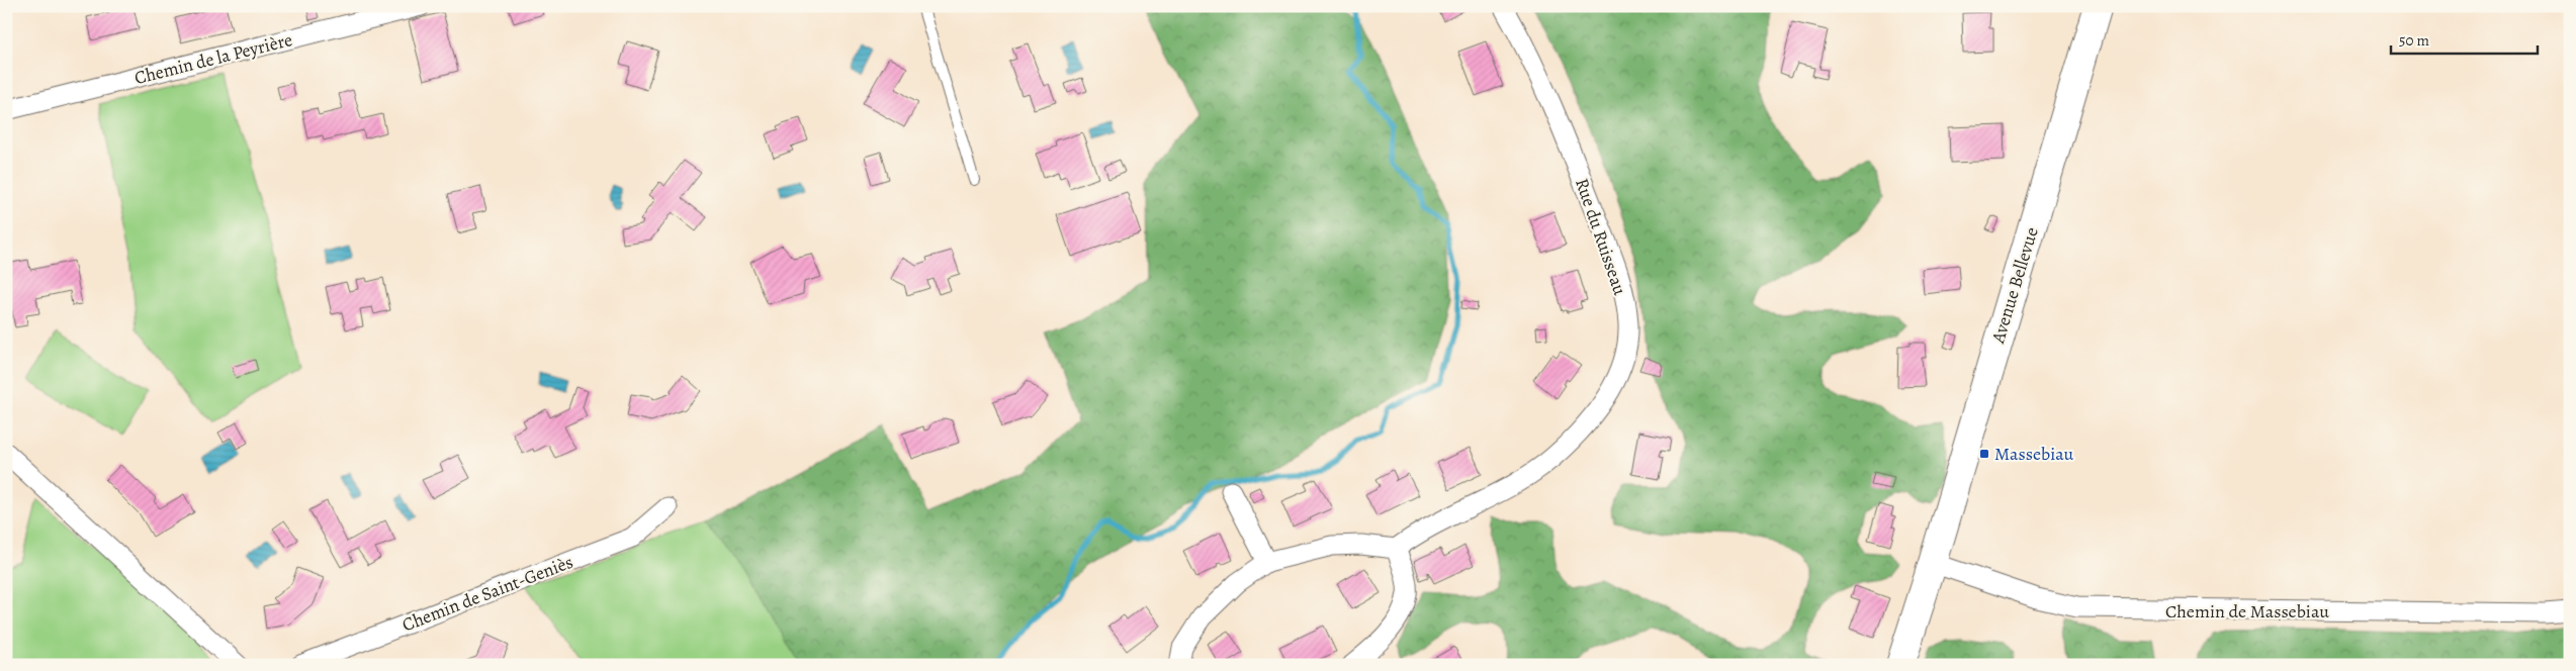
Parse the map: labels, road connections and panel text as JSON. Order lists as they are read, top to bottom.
{
  "streets": {
    "main road": ["Avenue Bellevue"],
    "street": [
      "Chemin de la Peyrière",
      "Rue du Ruisseau",
      "Chemin de Saint-Geniès",
      "Chemin de Massebiau"
    ]
  },
  "crossings": [
    ["Avenue Bellevue", "Chemin de Massebiau"]
  ],
  "places": {
    "transit": ["Massebiau"]
  },
  "scale_bar": "50 m"
}
